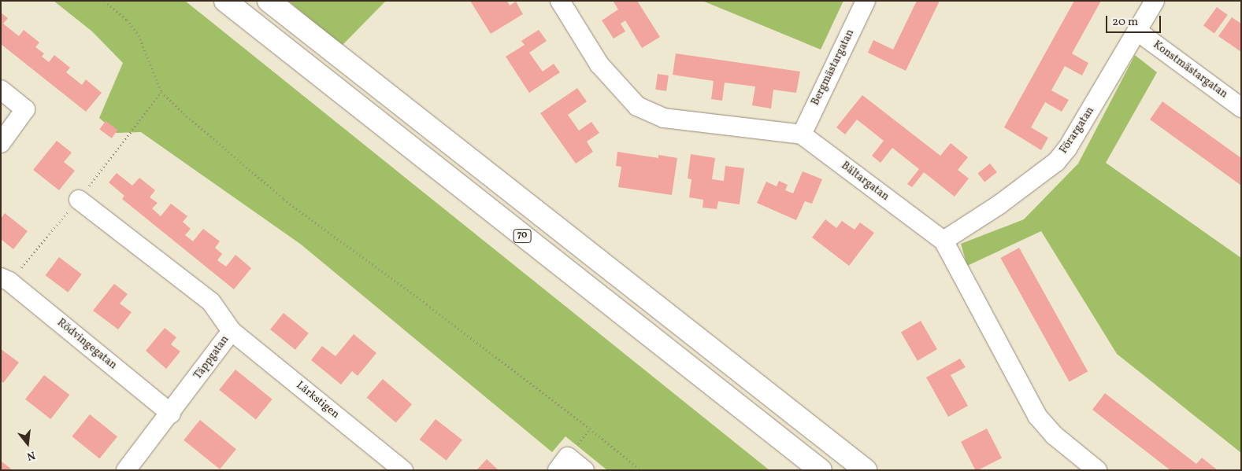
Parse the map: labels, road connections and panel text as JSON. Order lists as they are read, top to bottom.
{
  "streets": {
    "highway": ["70"],
    "street": [
      "Bergmästargatan",
      "Konstmästargatan",
      "Förargatan",
      "Bältargatan",
      "Rödvingegatan",
      "Täppgatan",
      "Lärkstigen"
    ]
  },
  "crossings": [
    ["Bergmästargatan", "Bältargatan"],
    ["Konstmästargatan", "Förargatan"],
    ["Förargatan", "Bältargatan"],
    ["Rödvingegatan", "Täppgatan"],
    ["Täppgatan", "Lärkstigen"]
  ],
  "scale_bar": "20 m",
  "north": "bottom"
}
